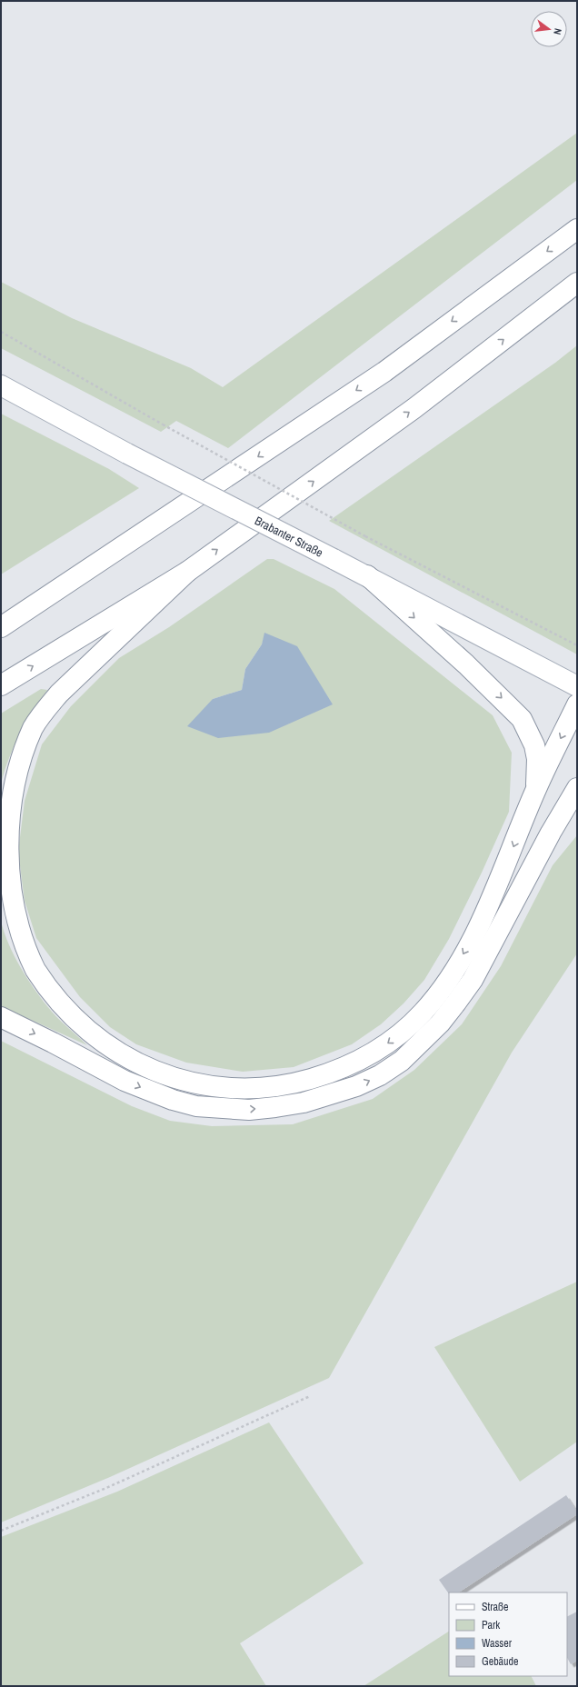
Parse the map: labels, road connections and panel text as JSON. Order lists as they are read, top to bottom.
{
  "streets": {
    "main road": ["Brabanter Straße"]
  },
  "legend": [
    "Straße",
    "Park",
    "Wasser",
    "Gebäude"
  ],
  "north": "right"
}
